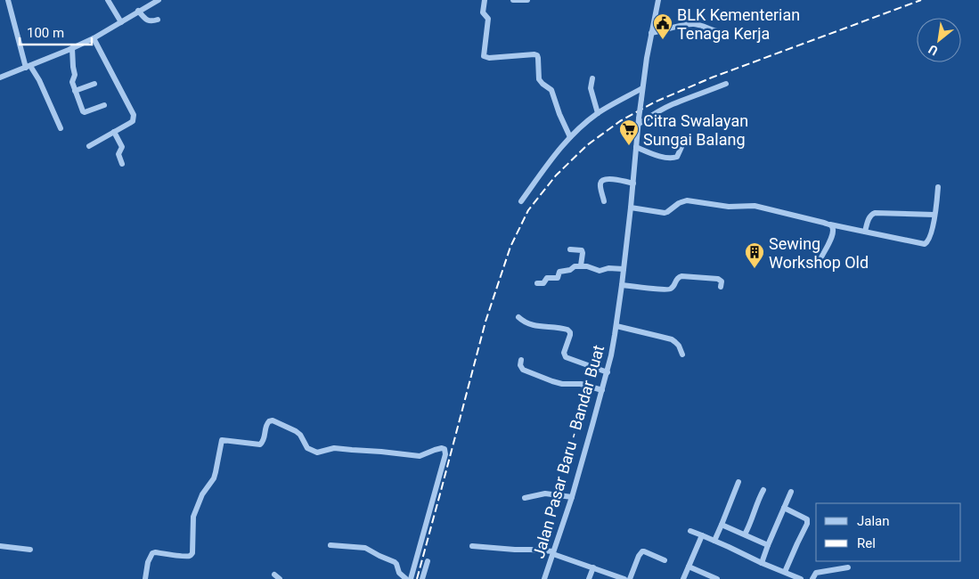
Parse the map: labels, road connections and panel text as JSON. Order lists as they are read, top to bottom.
{
  "streets": {
    "street": ["Jalan Pasar Baru - Bandar Buat"]
  },
  "places": {
    "public building": ["BLK Kementerian Tenaga Kerja"],
    "supermarket": ["Citra Swalayan Sungai Balang"],
    "building": ["Sewing Workshop Old"]
  },
  "legend": ["Jalan", "Rel"],
  "scale_bar": "100 m",
  "north": "bottom left"
}
